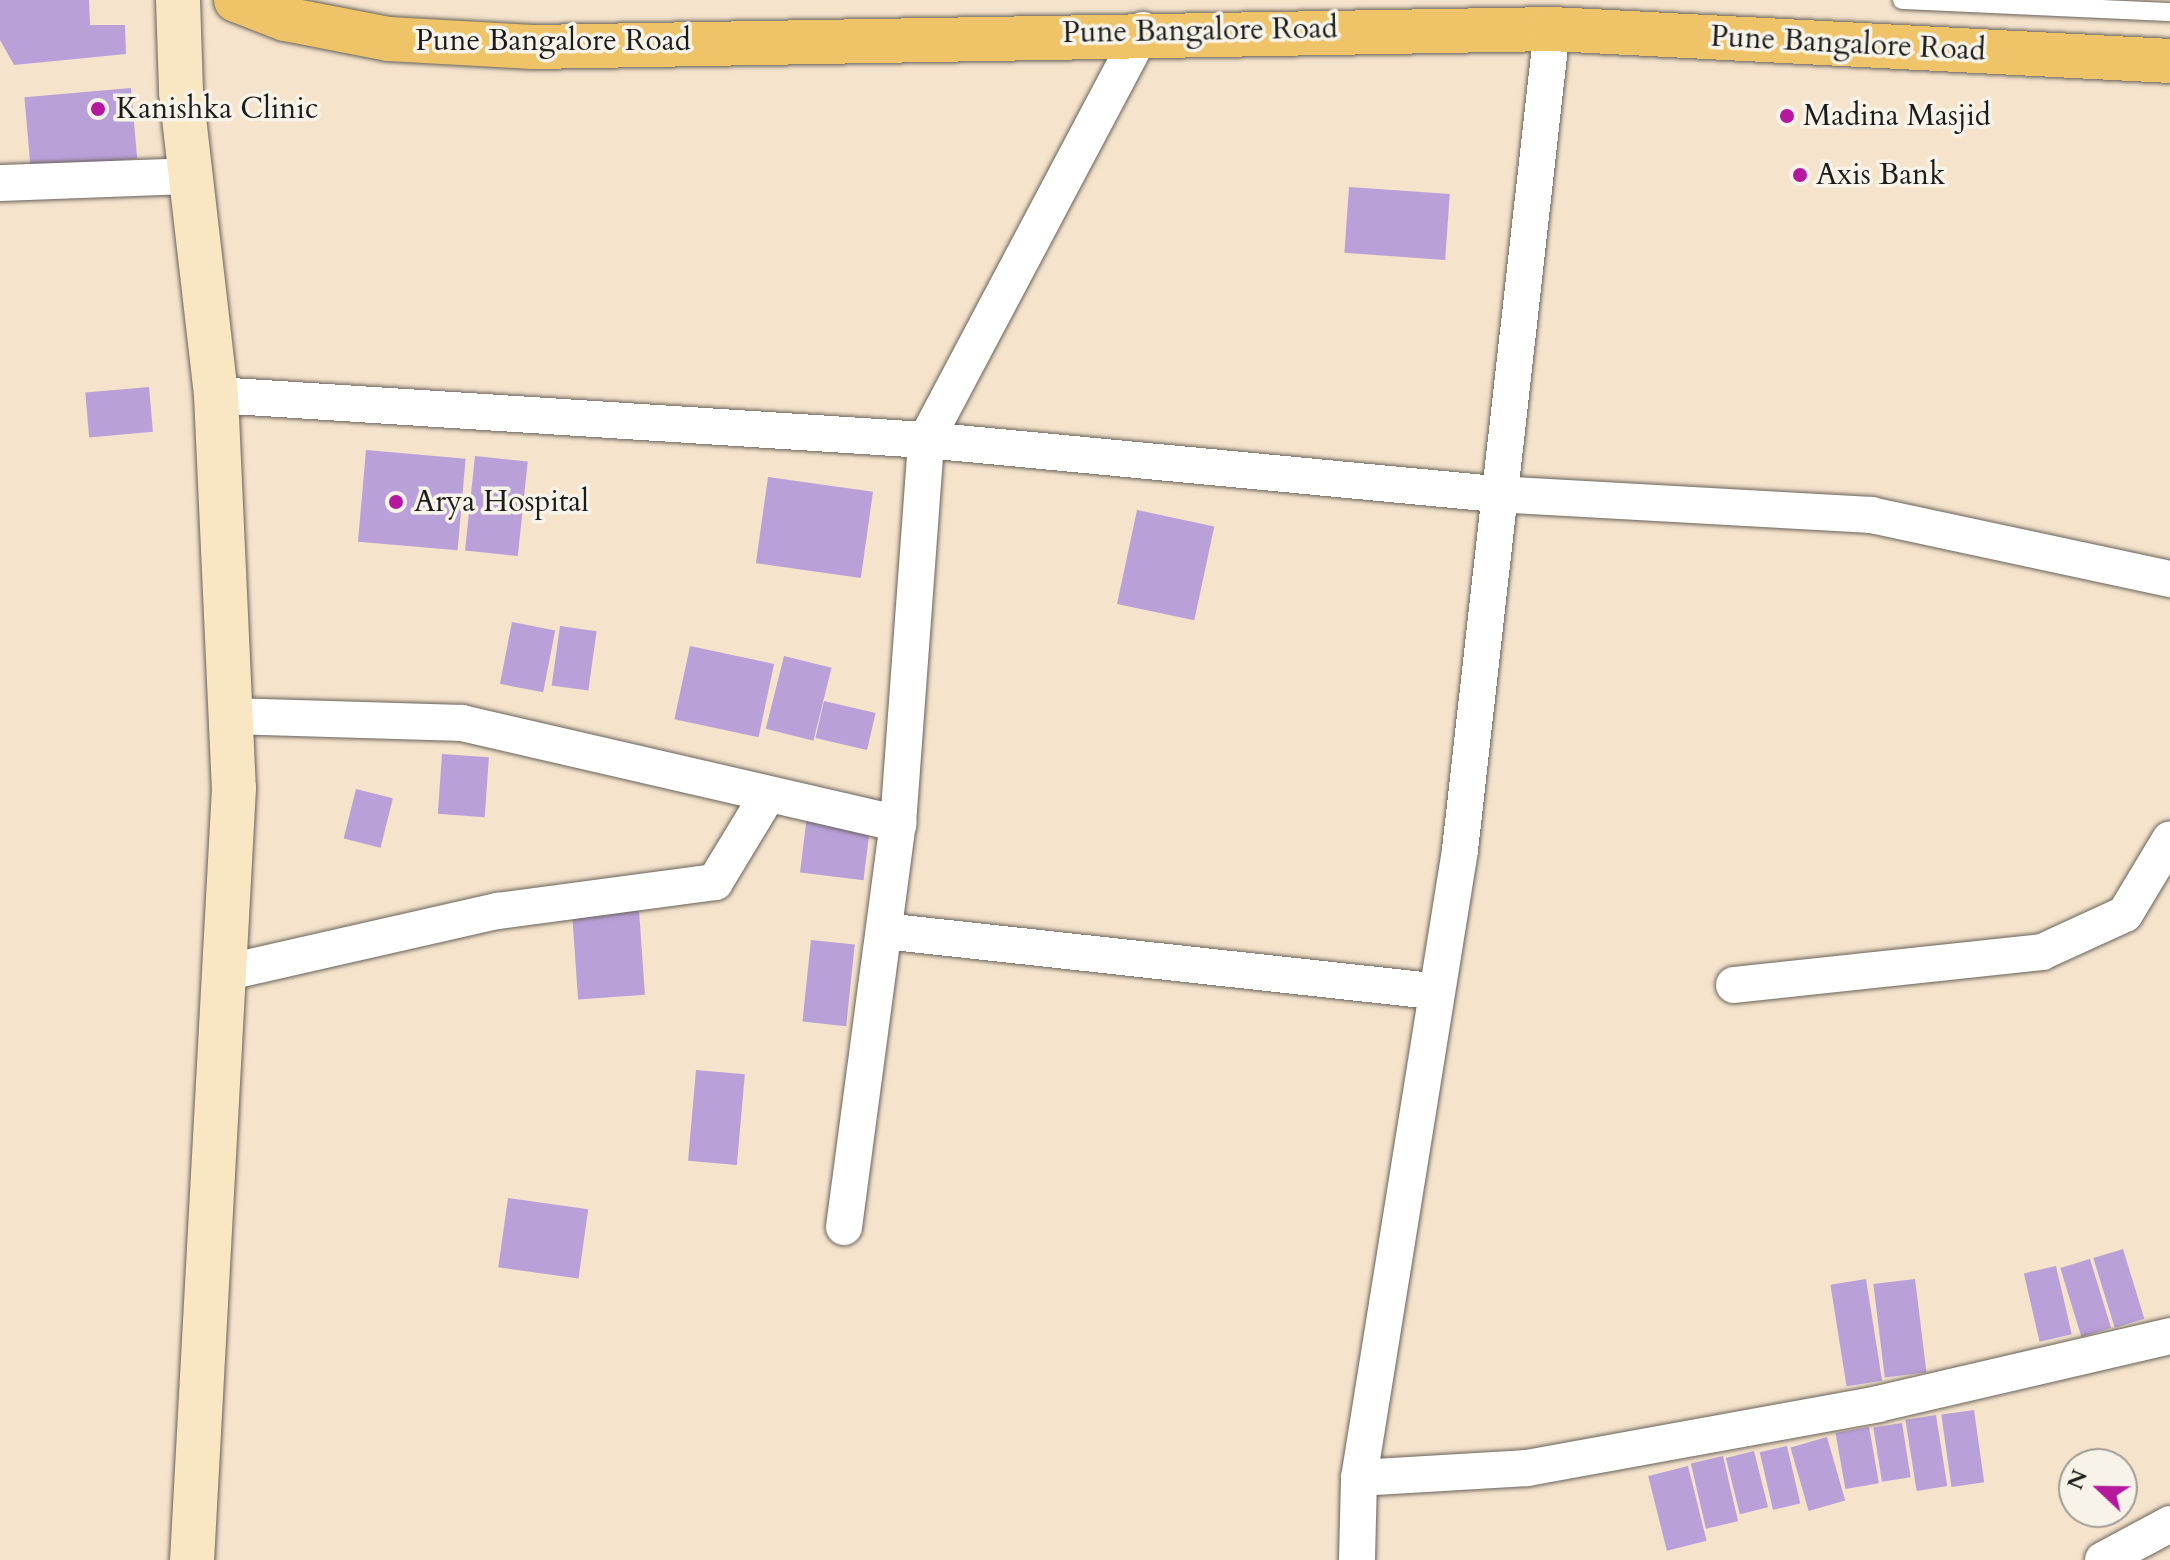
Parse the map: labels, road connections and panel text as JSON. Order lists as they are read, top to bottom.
{
  "streets": {
    "main road": ["Pune Bangalore Road"]
  },
  "places": [
    "Kanishka Clinic",
    "Madina Masjid",
    "Axis Bank",
    "Arya Hospital"
  ],
  "north": "left"
}
